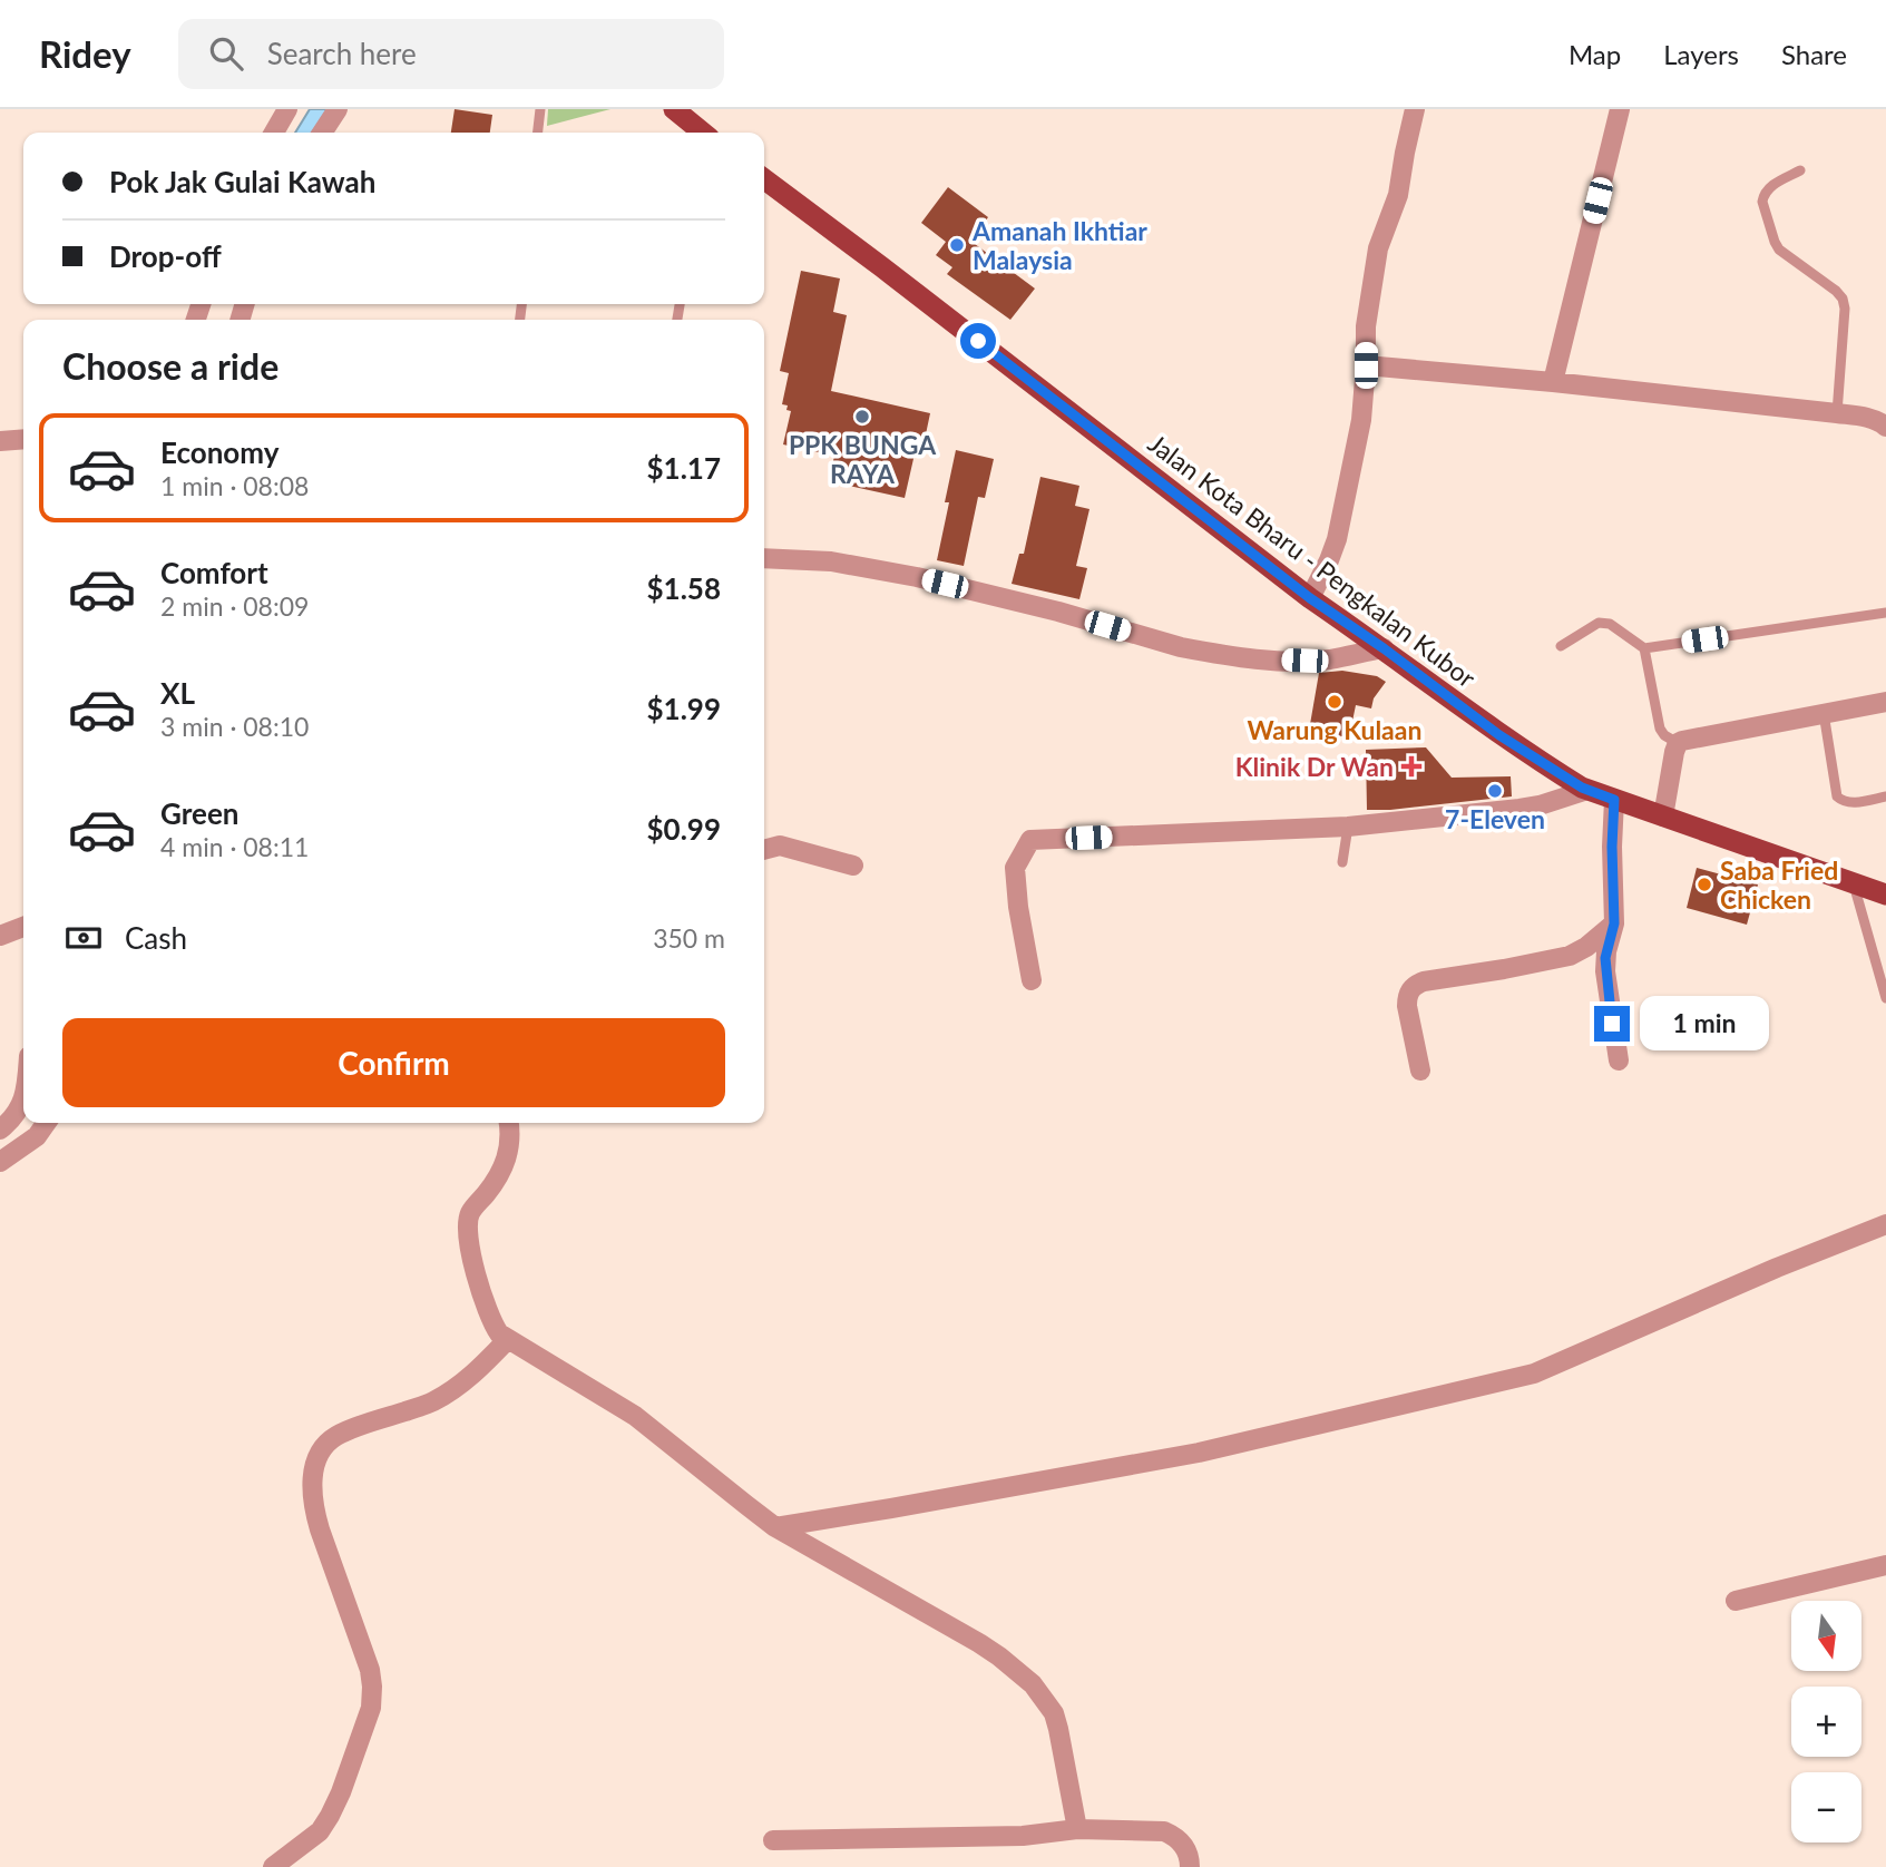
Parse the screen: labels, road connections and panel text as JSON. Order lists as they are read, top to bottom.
{
  "streets": {
    "main road": ["Jalan Kota Bharu - Pengkalan Kubor"]
  },
  "places": {
    "other": [
      "Amanah Ikhtiar Malaysia",
      "PPK BUNGA RAYA",
      "Warung Kulaan",
      "7-Eleven",
      "Saba Fried Chicken"
    ],
    "health": ["Klinik Dr Wan"]
  },
  "north": "bottom",
  "page": {
    "header": "Ridey",
    "search": "Search here",
    "nav": ["Map", "Layers", "Share"],
    "banner": ["Pok Jak Gulai Kawah", "Drop-off"],
    "heading": "Choose a ride",
    "list": [
      {
        "name": "Economy",
        "note": "1 min · 08:08",
        "value": "$1.17"
      },
      {
        "name": "Comfort",
        "note": "2 min · 08:09",
        "value": "$1.58"
      },
      {
        "name": "XL",
        "note": "3 min · 08:10",
        "value": "$1.99"
      },
      {
        "name": "Green",
        "note": "4 min · 08:11",
        "value": "$0.99"
      }
    ],
    "pay": ["Cash", "350 m"],
    "bubble": "1 min",
    "buttons": "Confirm",
    "map_buttons": ["+", "−"]
  }
}
